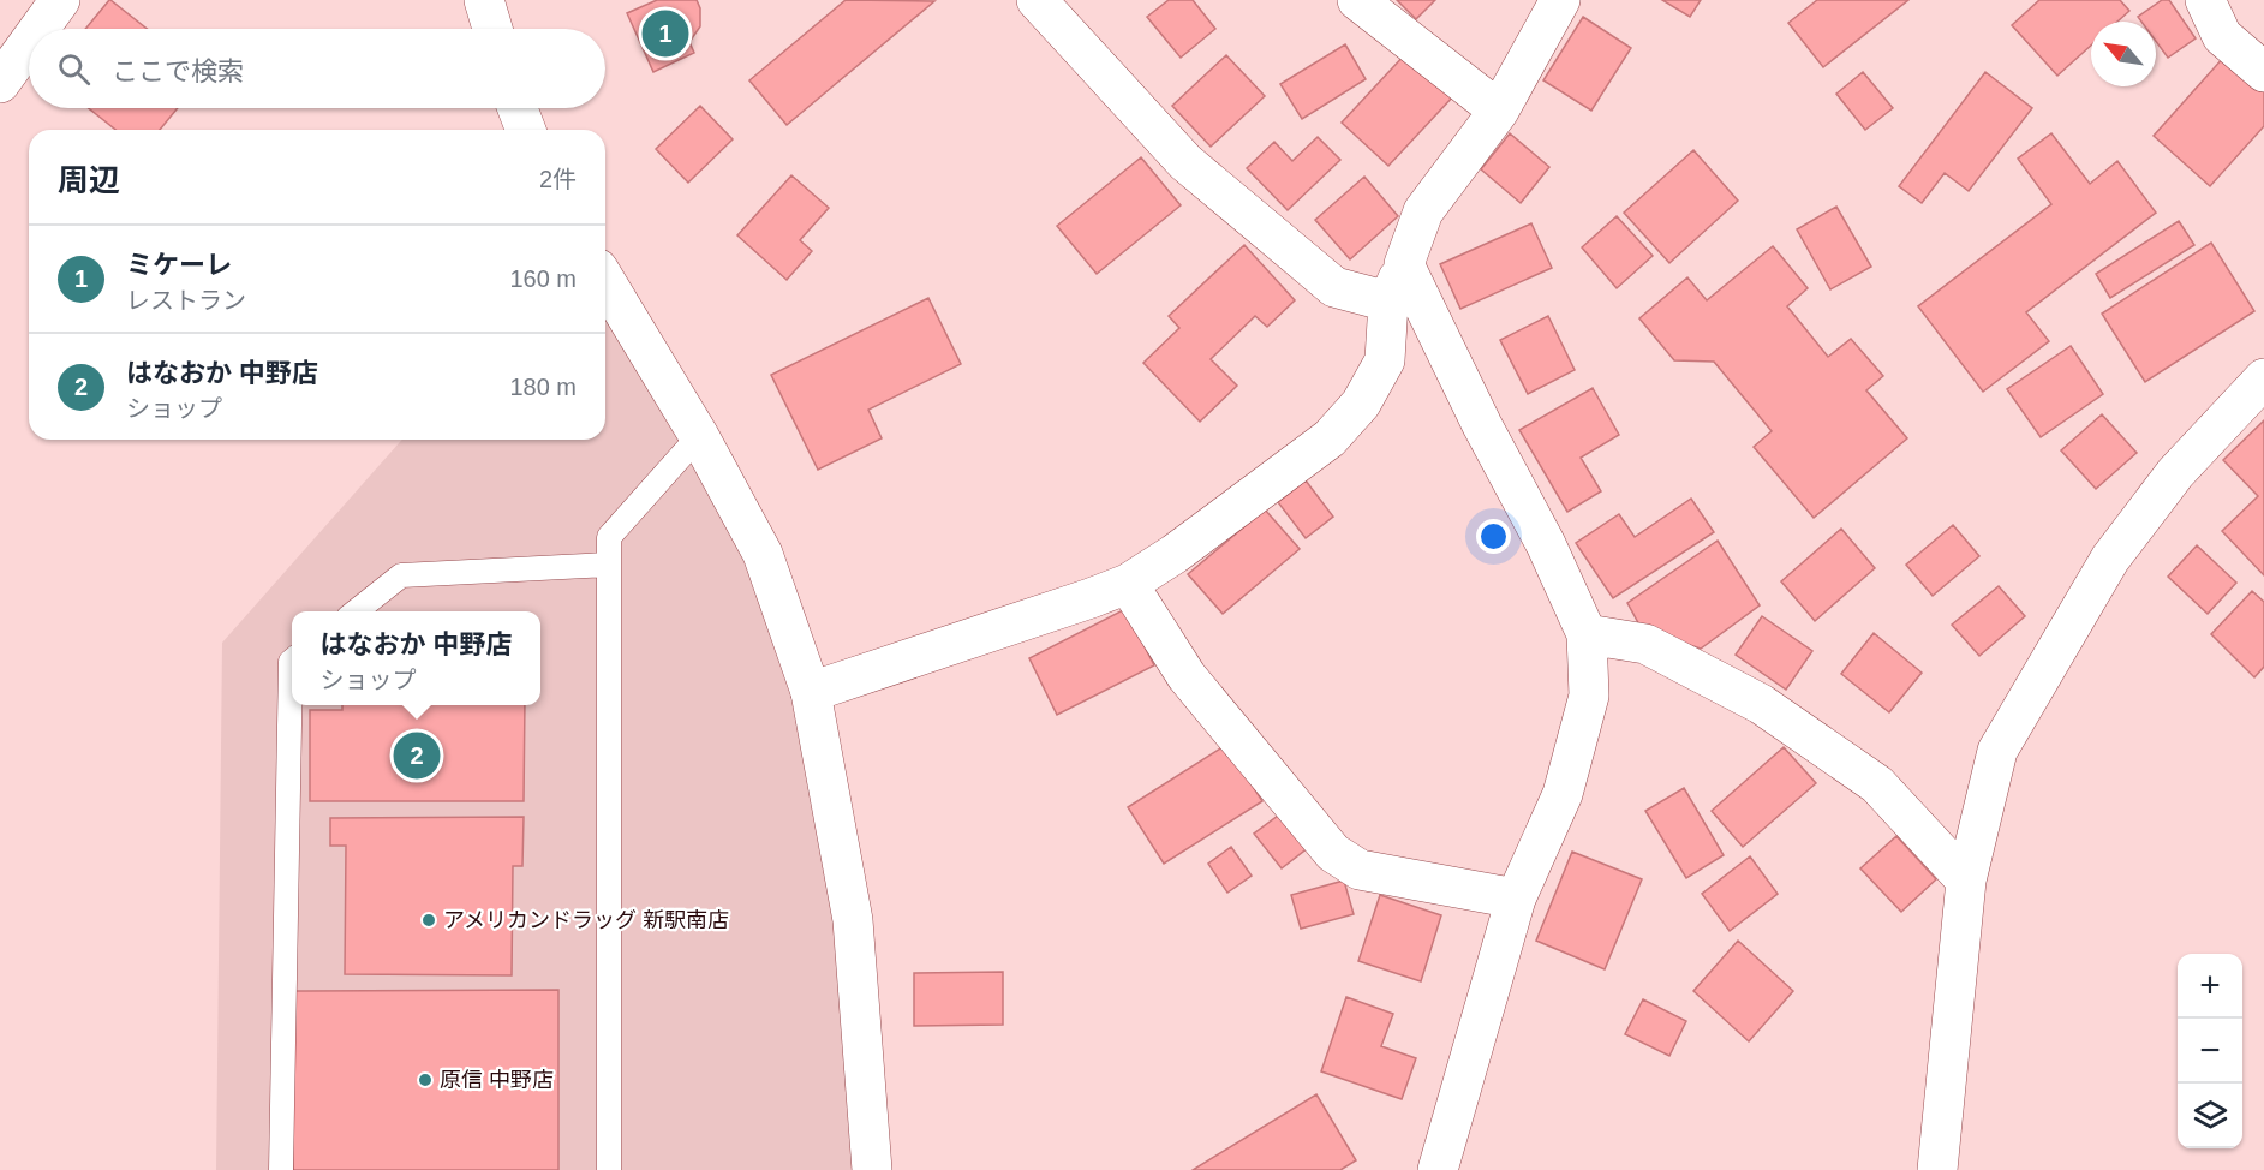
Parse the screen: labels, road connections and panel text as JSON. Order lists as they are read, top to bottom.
{
  "places": ["アメリカンドラッグ 新駅南店", "原信 中野店"],
  "north": "top left",
  "page": {
    "pins": ["1", "2"],
    "search": "ここで検索",
    "heading": ["周辺", "2件"],
    "list": [
      {
        "mark": "1",
        "name": "ミケーレ",
        "note": "レストラン",
        "value": "160 m"
      },
      {
        "mark": "2",
        "name": "はなおか 中野店",
        "note": "ショップ",
        "value": "180 m"
      }
    ],
    "popup": ["はなおか 中野店", "ショップ"],
    "map_buttons": ["+", "−"]
  }
}
